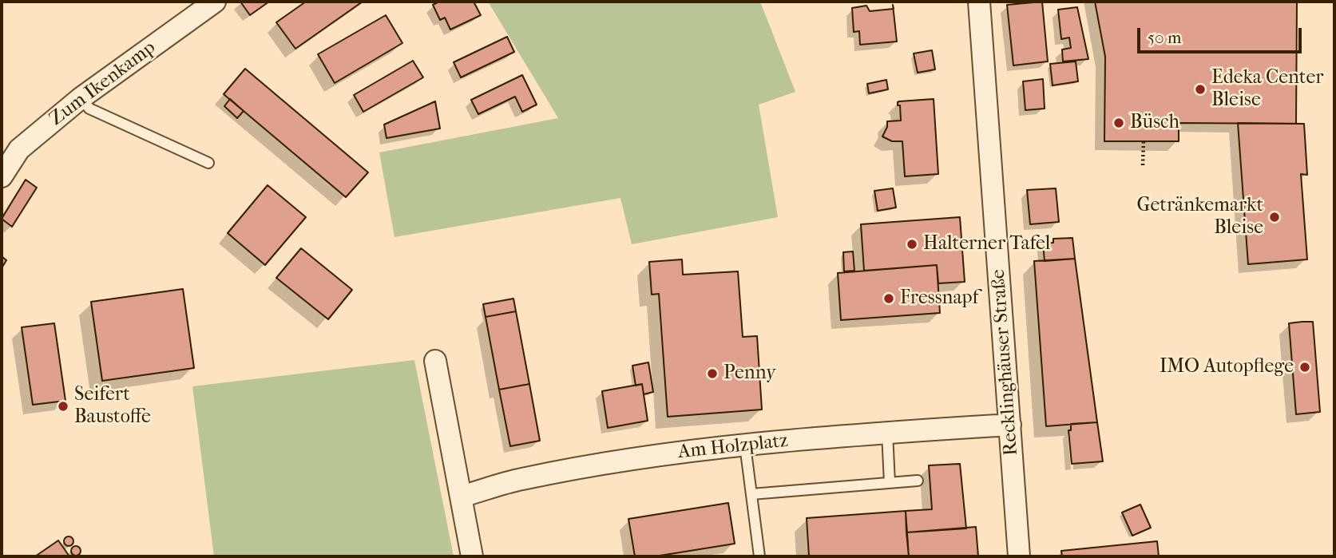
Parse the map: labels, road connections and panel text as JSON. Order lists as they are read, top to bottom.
{
  "streets": {
    "street": ["Zum Ikenkamp", "Recklinghäuser Straße", "Am Holzplatz"]
  },
  "crossings": [
    ["Recklinghäuser Straße", "Am Holzplatz"]
  ],
  "places": [
    "Edeka Center Bleise",
    "Büsch",
    "Getränkemarkt Bleise",
    "Halterner Tafel",
    "Fressnapf",
    "IMO Autopflege",
    "Penny",
    "Seifert Baustoffe"
  ],
  "scale_bar": "50 m"
}
